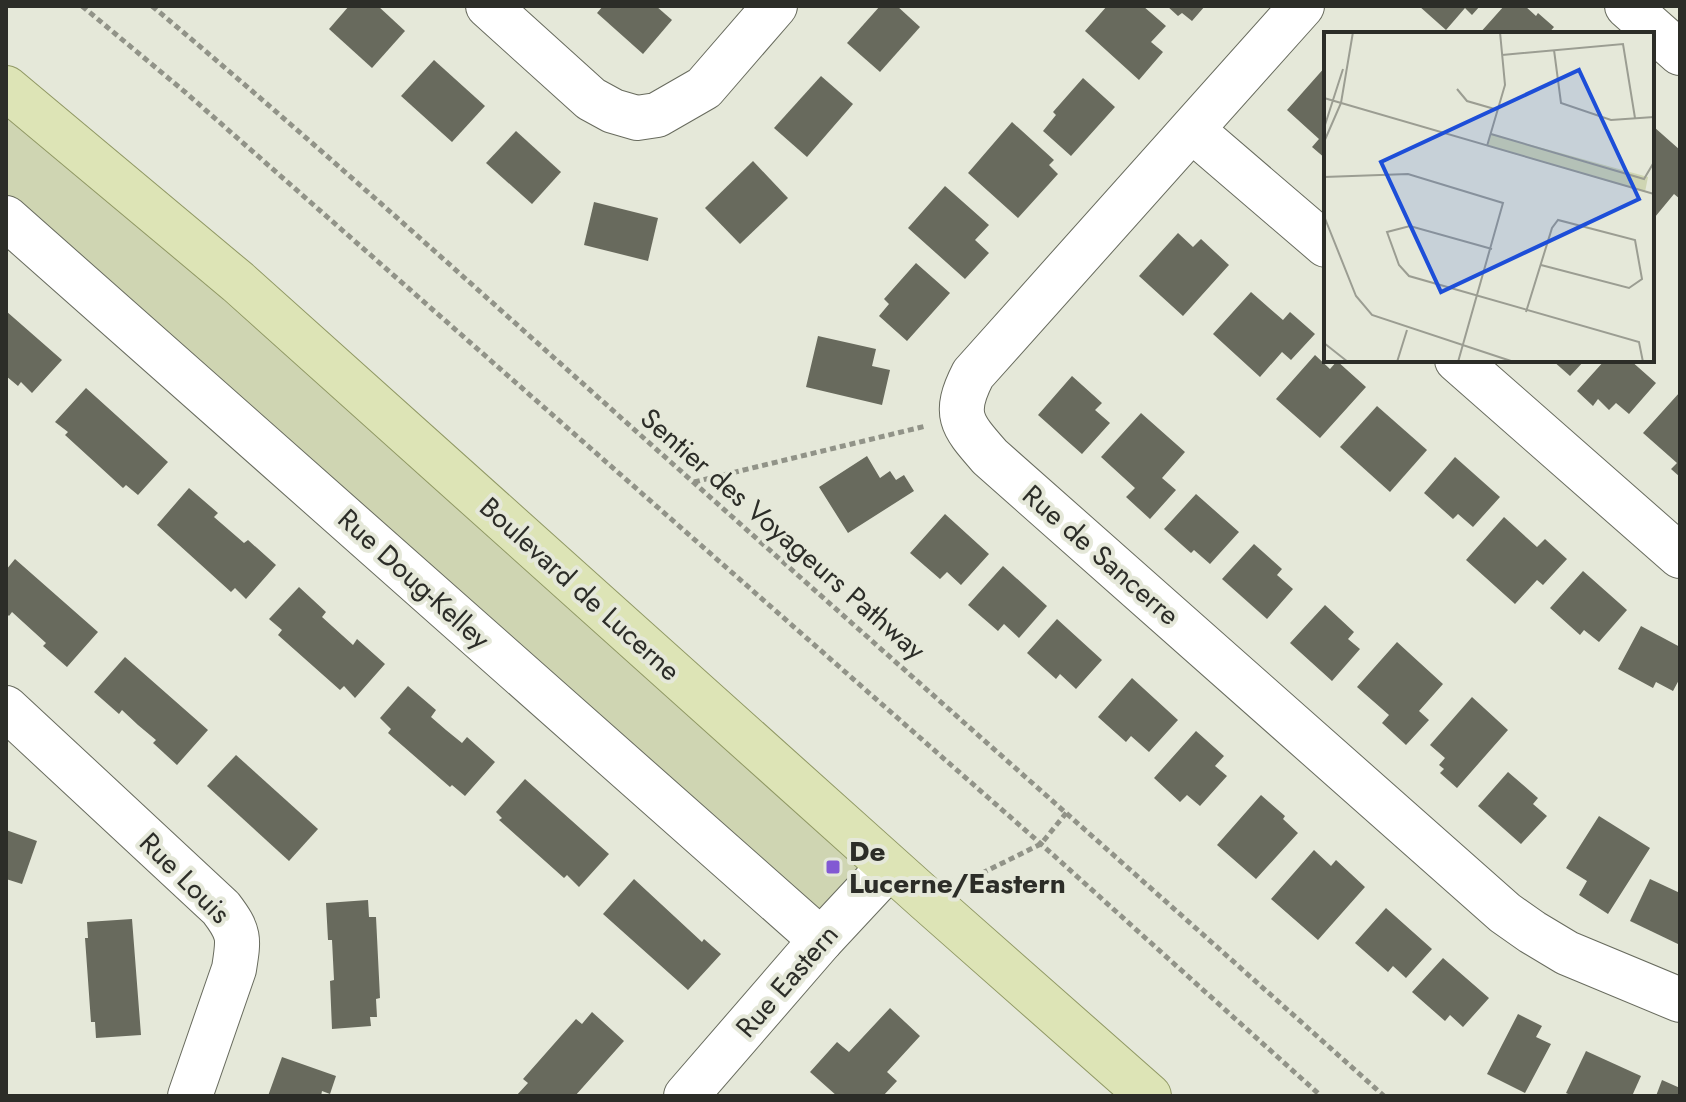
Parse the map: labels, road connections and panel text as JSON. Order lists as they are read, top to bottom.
{
  "streets": {
    "main road": ["Boulevard de Lucerne"],
    "street": [
      "Rue de Sancerre",
      "Rue Doug-Kelley",
      "Rue Louis",
      "Rue Eastern"
    ],
    "path": ["Sentier des Voyageurs Pathway"]
  },
  "crossings": [
    ["Rue Doug-Kelley", "Rue Eastern"],
    ["Boulevard de Lucerne", "Rue Eastern"]
  ],
  "places": {
    "transit": ["De Lucerne/Eastern"]
  }
}
